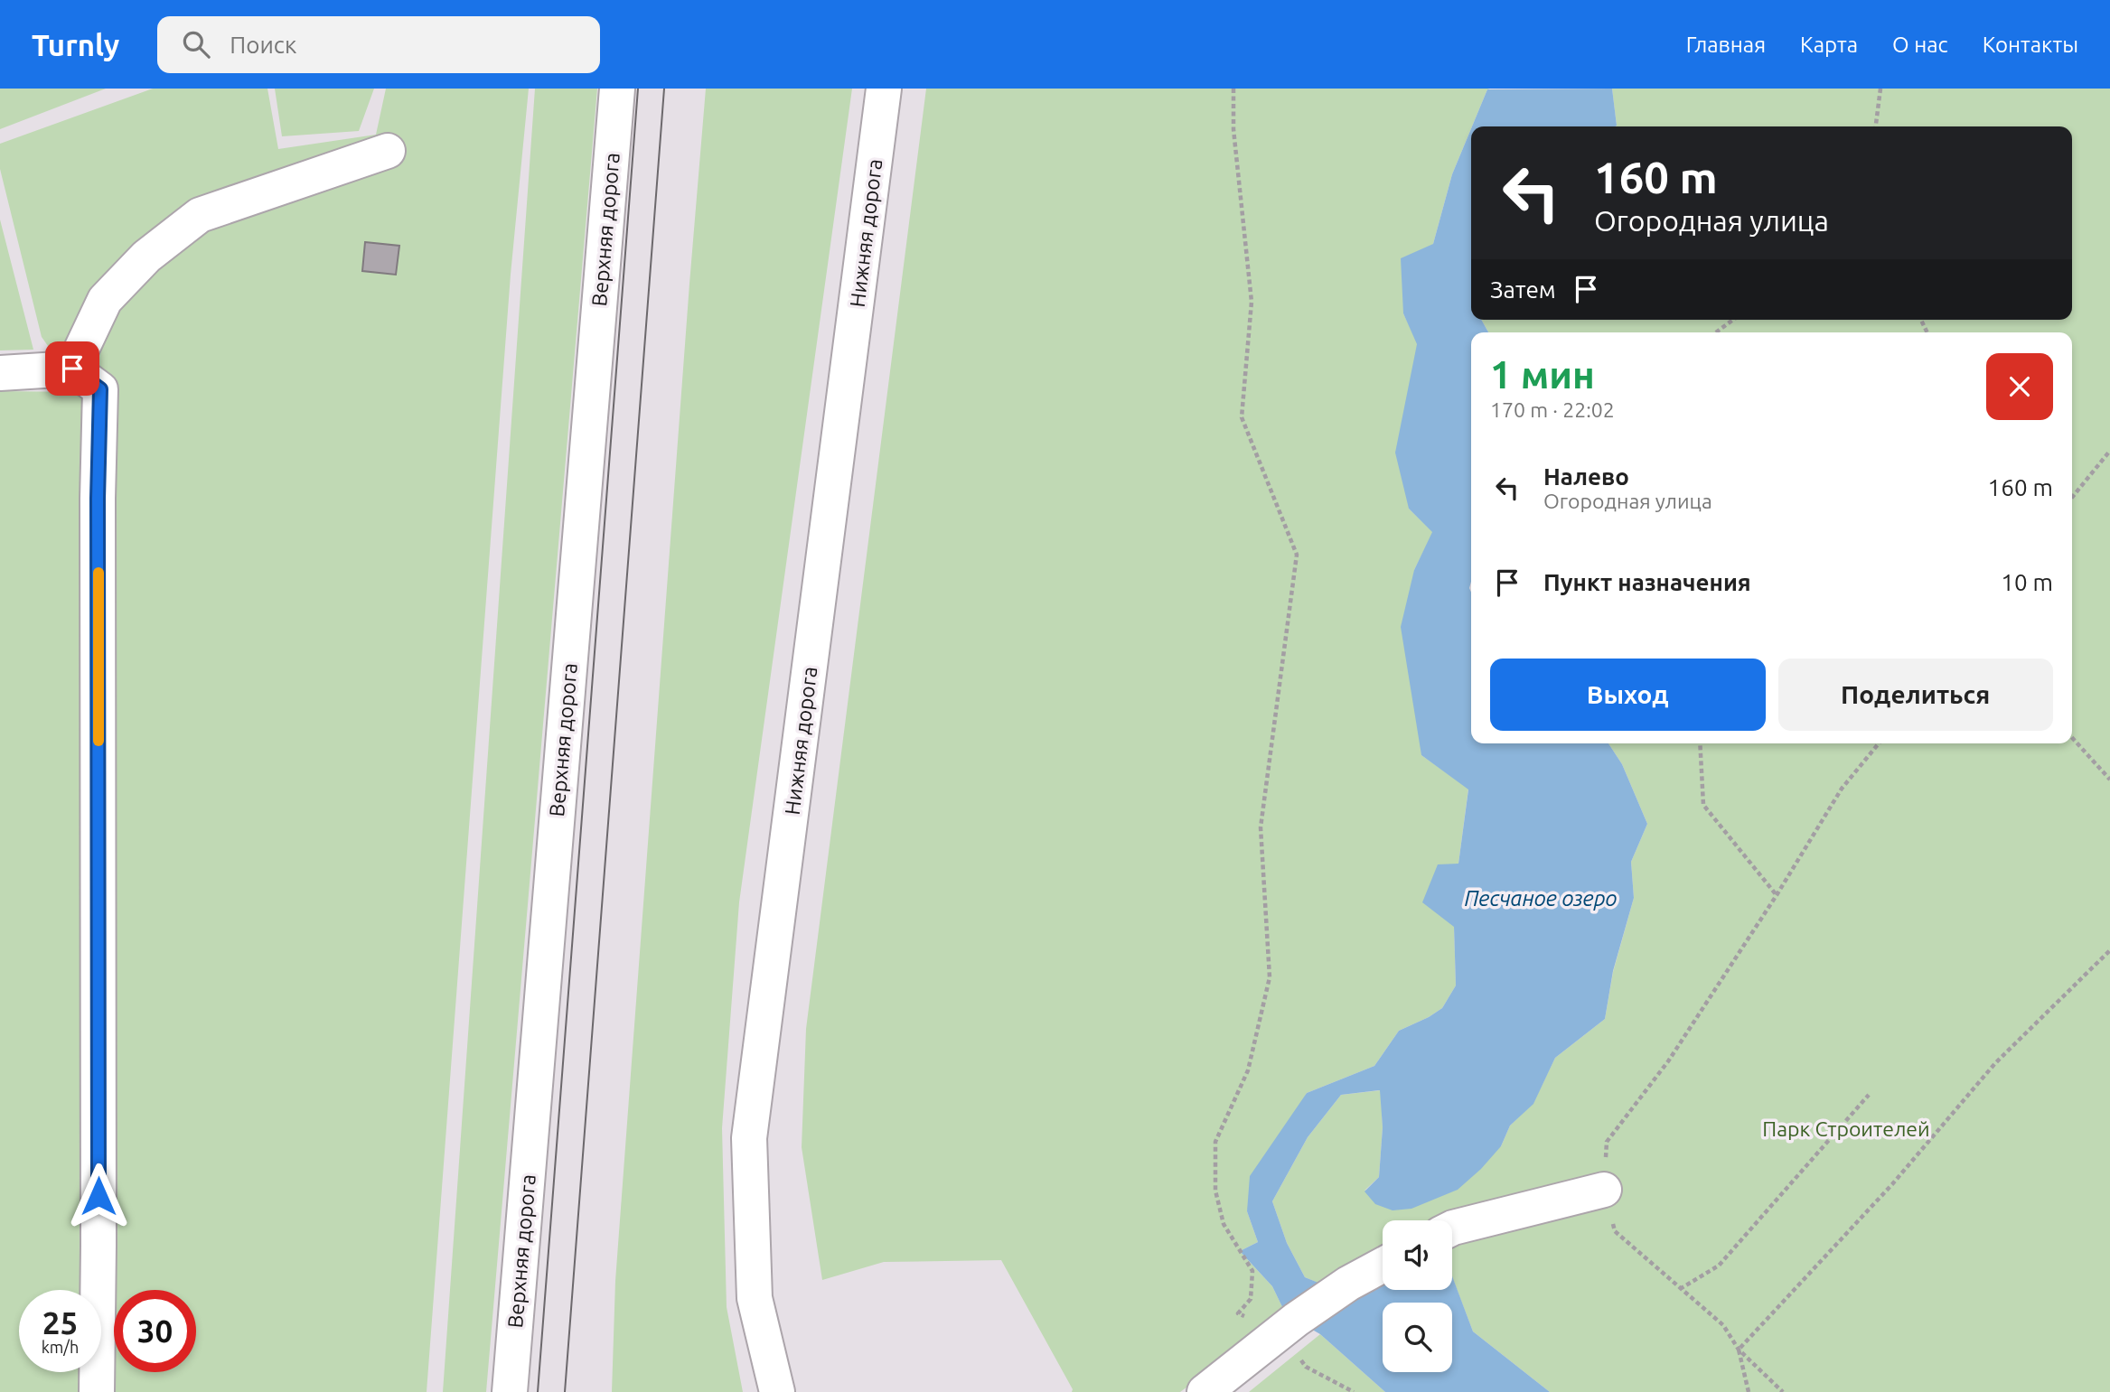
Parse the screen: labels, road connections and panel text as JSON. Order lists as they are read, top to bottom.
{
  "streets": {
    "main road": ["Верхняя дорога", "Нижняя дорога"]
  },
  "water": ["Песчаное озеро"],
  "parks": ["Парк Строителей"],
  "page": {
    "header": "Turnly",
    "search": "Поиск",
    "nav": [
      "Главная",
      "Карта",
      "О нас",
      "Контакты"
    ],
    "turn": ["160 m", "Огородная улица"],
    "then": "Затем",
    "heading": ["1 мин", "170 m · 22:02"],
    "list": [
      {
        "name": "Налево",
        "note": "Огородная улица",
        "value": "160 m"
      },
      {
        "name": "Пункт назначения",
        "value": "10 m"
      }
    ],
    "buttons": ["Выход", "Поделиться"],
    "speed": "25 km/h",
    "limit": "30"
  }
}
